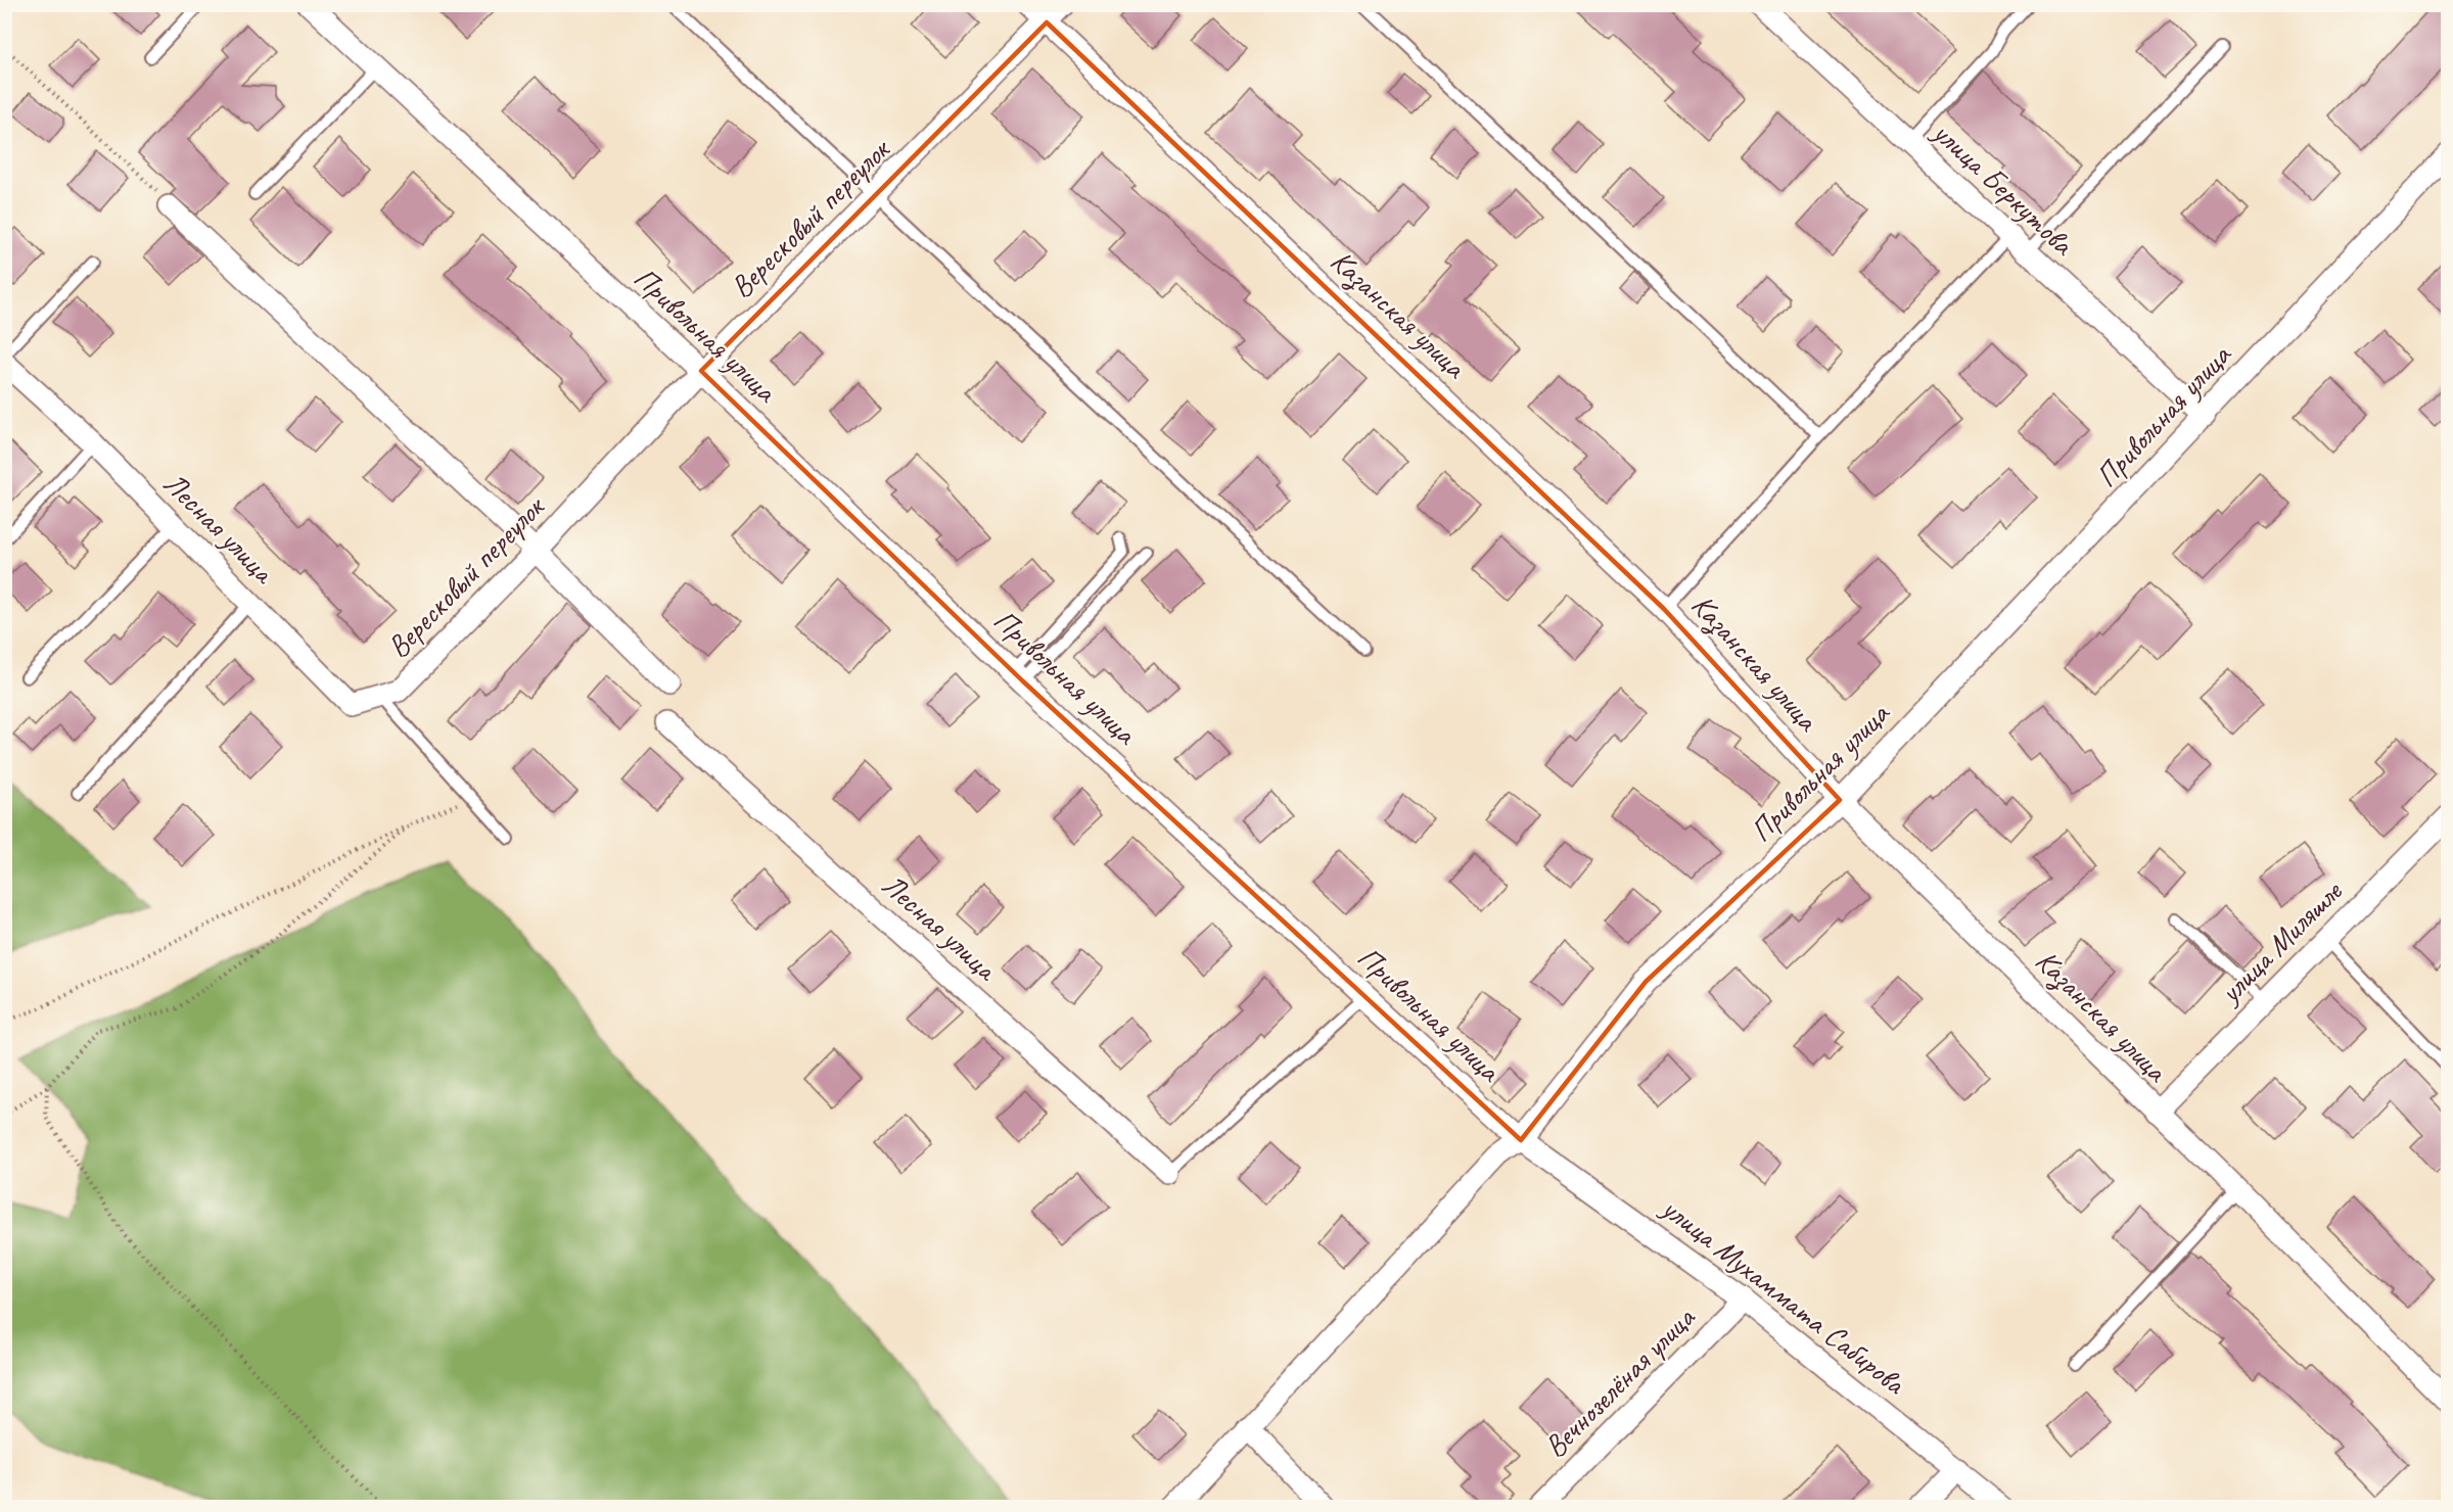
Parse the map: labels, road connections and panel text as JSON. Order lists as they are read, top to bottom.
{
  "streets": {
    "street": [
      "улица Беркутова",
      "Вересковый переулок",
      "Казанская улица",
      "Привольная улица",
      "Лесная улица",
      "улица Миляшле",
      "улица Мухаммата Сабирова",
      "Вечнозелёная улица"
    ]
  },
  "crossings": [
    ["улица Беркутова", "Привольная улица"],
    ["Вересковый переулок", "Казанская улица"],
    ["Вересковый переулок", "Привольная улица"],
    ["Вересковый переулок", "Лесная улица"],
    ["Казанская улица", "Привольная улица"],
    ["Казанская улица", "улица Миляшле"],
    ["Привольная улица", "улица Мухаммата Сабирова"],
    ["улица Мухаммата Сабирова", "Вечнозелёная улица"]
  ]
}
